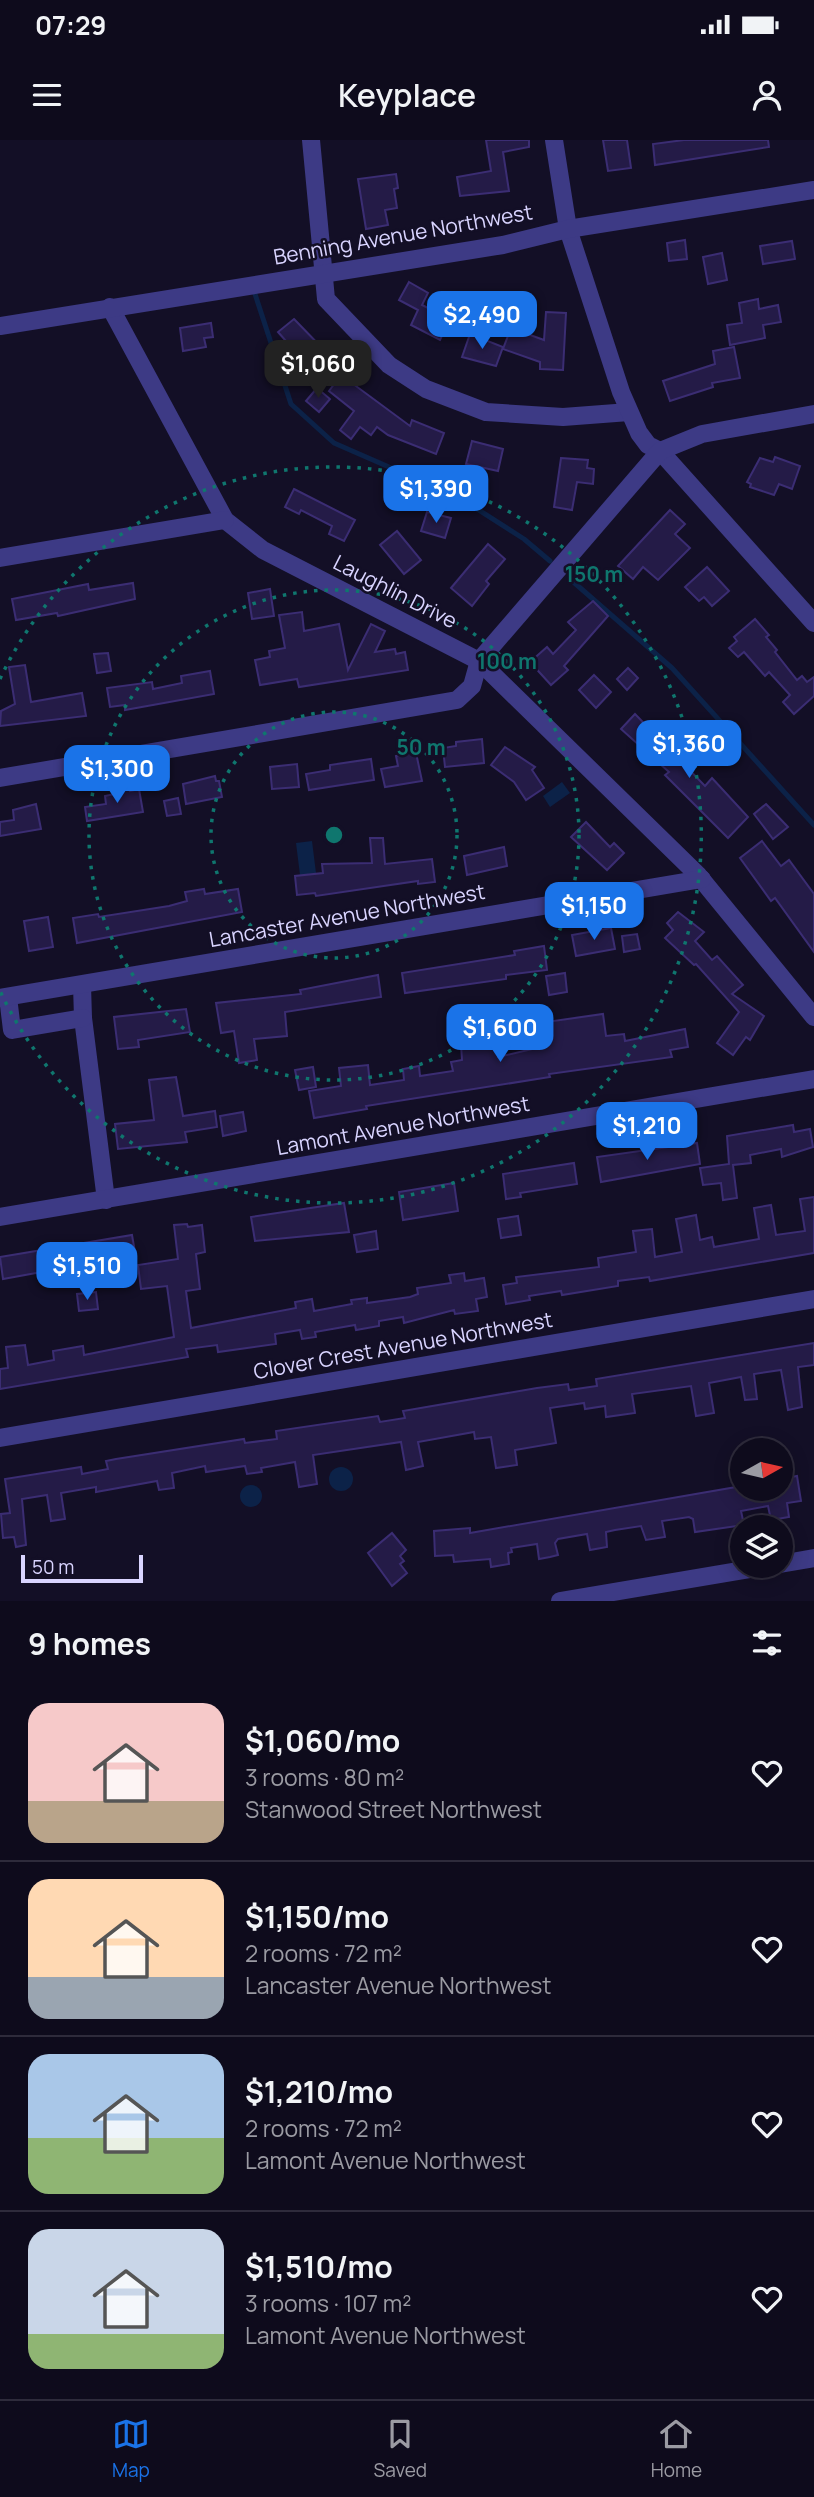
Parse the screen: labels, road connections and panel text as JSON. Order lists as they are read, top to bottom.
{
  "streets": {
    "street": [
      "Benning Avenue Northwest",
      "Laughlin Drive",
      "Lancaster Avenue Northwest",
      "Lamont Avenue Northwest",
      "Clover Crest Avenue Northwest"
    ]
  },
  "crossings": [
    ["Benning Avenue Northwest", "Laughlin Drive"],
    ["Laughlin Drive", "Lancaster Avenue Northwest"]
  ],
  "scale_bar": "50 m",
  "north": "right",
  "page": {
    "status": "07:29",
    "header": "Keyplace",
    "price": [
      "$2,490",
      "$1,060",
      "$1,390",
      "$1,360",
      "$1,300",
      "$1,150",
      "$1,600",
      "$1,210",
      "$1,510"
    ],
    "scale": "50 m",
    "heading": "9 homes",
    "list": [
      {
        "name": "$1,060/mo",
        "note": "3 rooms · 80 m² · Stanwood Street Northwest"
      },
      {
        "name": "$1,150/mo",
        "note": "2 rooms · 72 m² · Lancaster Avenue Northwest"
      },
      {
        "name": "$1,210/mo",
        "note": "2 rooms · 72 m² · Lamont Avenue Northwest"
      },
      {
        "name": "$1,510/mo",
        "note": "3 rooms · 107 m² · Lamont Avenue Northwest"
      }
    ],
    "tabs": ["Map", "Saved", "Home"]
  },
  "rings": ["150 m", "100 m", "50 m"]
}
